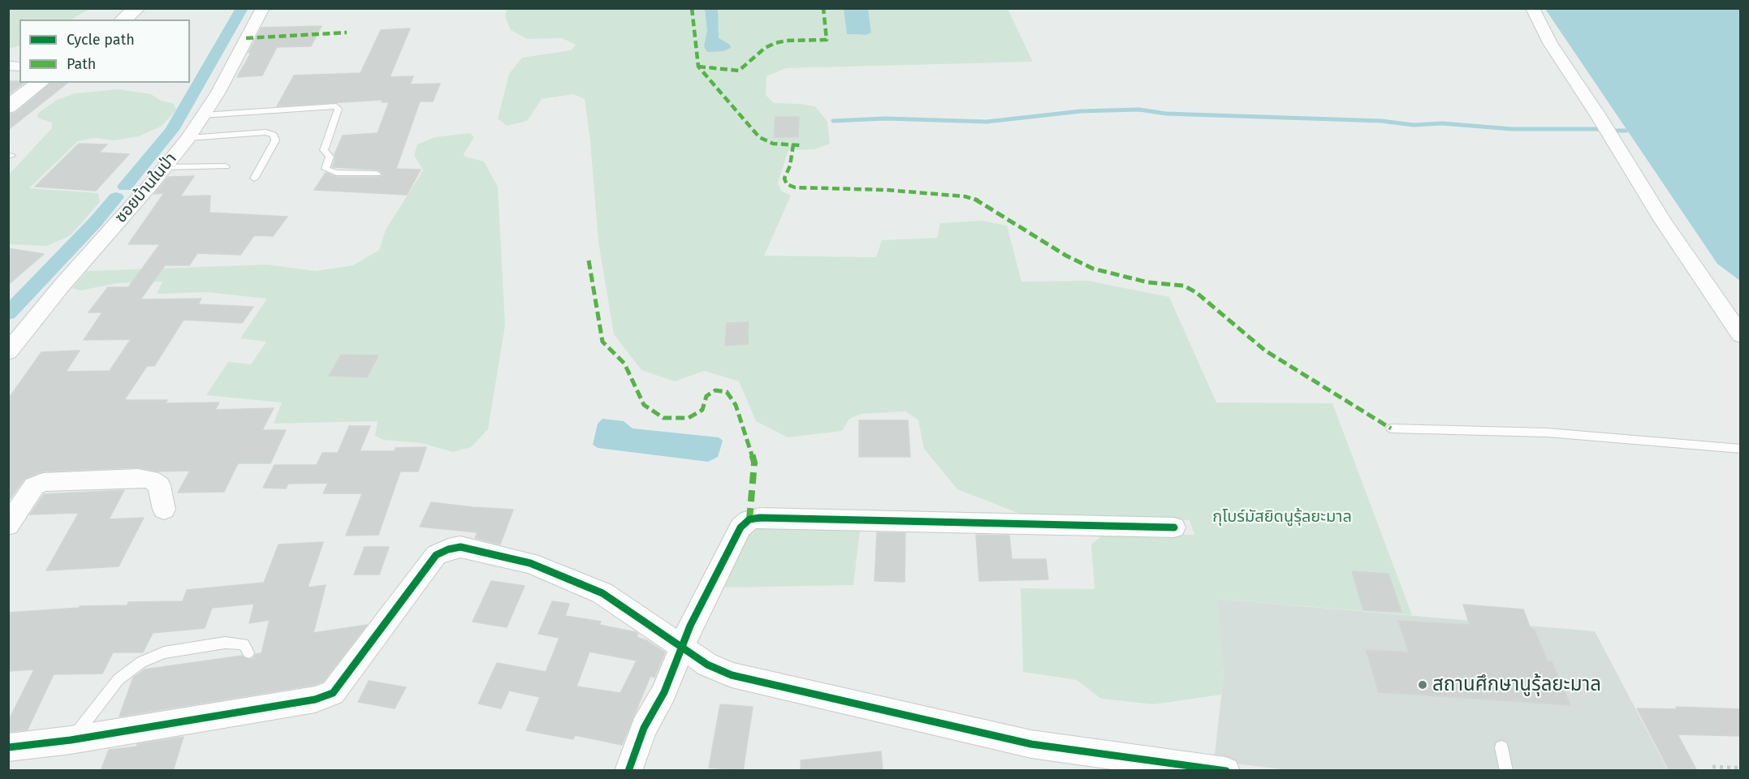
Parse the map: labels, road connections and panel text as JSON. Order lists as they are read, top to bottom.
{
  "streets": {
    "street": ["ซอยบ้านในป่า"]
  },
  "parks": ["กุโบร์มัสยิดนูรุ้ลยะมาล"],
  "places": ["สถานศึกษานูรุ้ลยะมาล"],
  "legend": ["Cycle path", "Path"]
}
